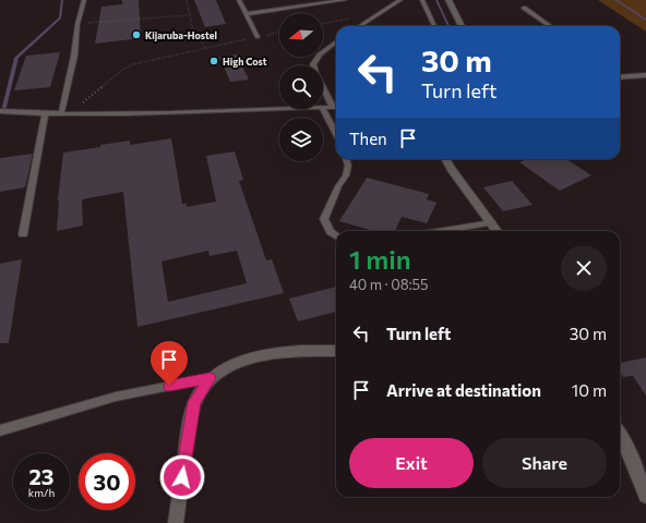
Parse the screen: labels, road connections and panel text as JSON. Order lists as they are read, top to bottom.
{
  "places": ["Kijaruba-Hostel", "High Cost"],
  "north": "left",
  "page": {
    "turn": ["30 m", "Turn left"],
    "then": "Then",
    "heading": ["1 min", "40 m · 08:55"],
    "list": [
      {
        "name": "Turn left",
        "value": "30 m"
      },
      {
        "name": "Arrive at destination",
        "value": "10 m"
      }
    ],
    "buttons": ["Exit", "Share"],
    "speed": "23 km/h",
    "limit": "30"
  }
}
